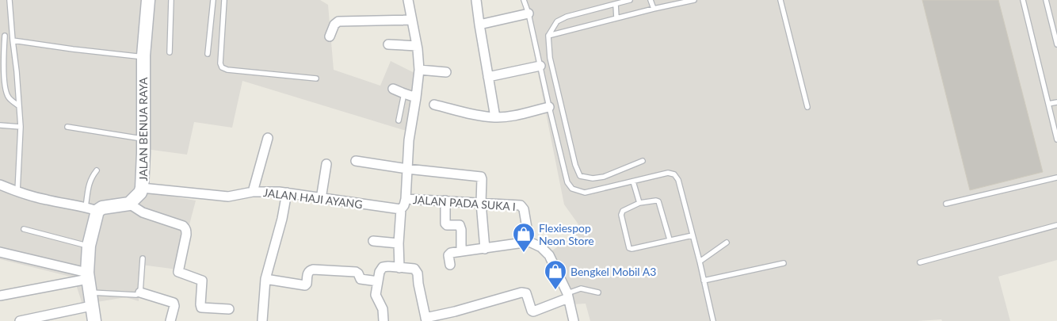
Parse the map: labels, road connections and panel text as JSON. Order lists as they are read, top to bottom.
{
  "streets": {
    "street": ["JALAN BENUA RAYA", "JALAN HAJI AYANG", "JALAN PADA SUKA I"]
  },
  "crossings": [
    ["JALAN BENUA RAYA", "JALAN HAJI AYANG"]
  ],
  "places": {
    "shop": ["Flexiespop Neon Store", "Bengkel Mobil A3"]
  }
}
